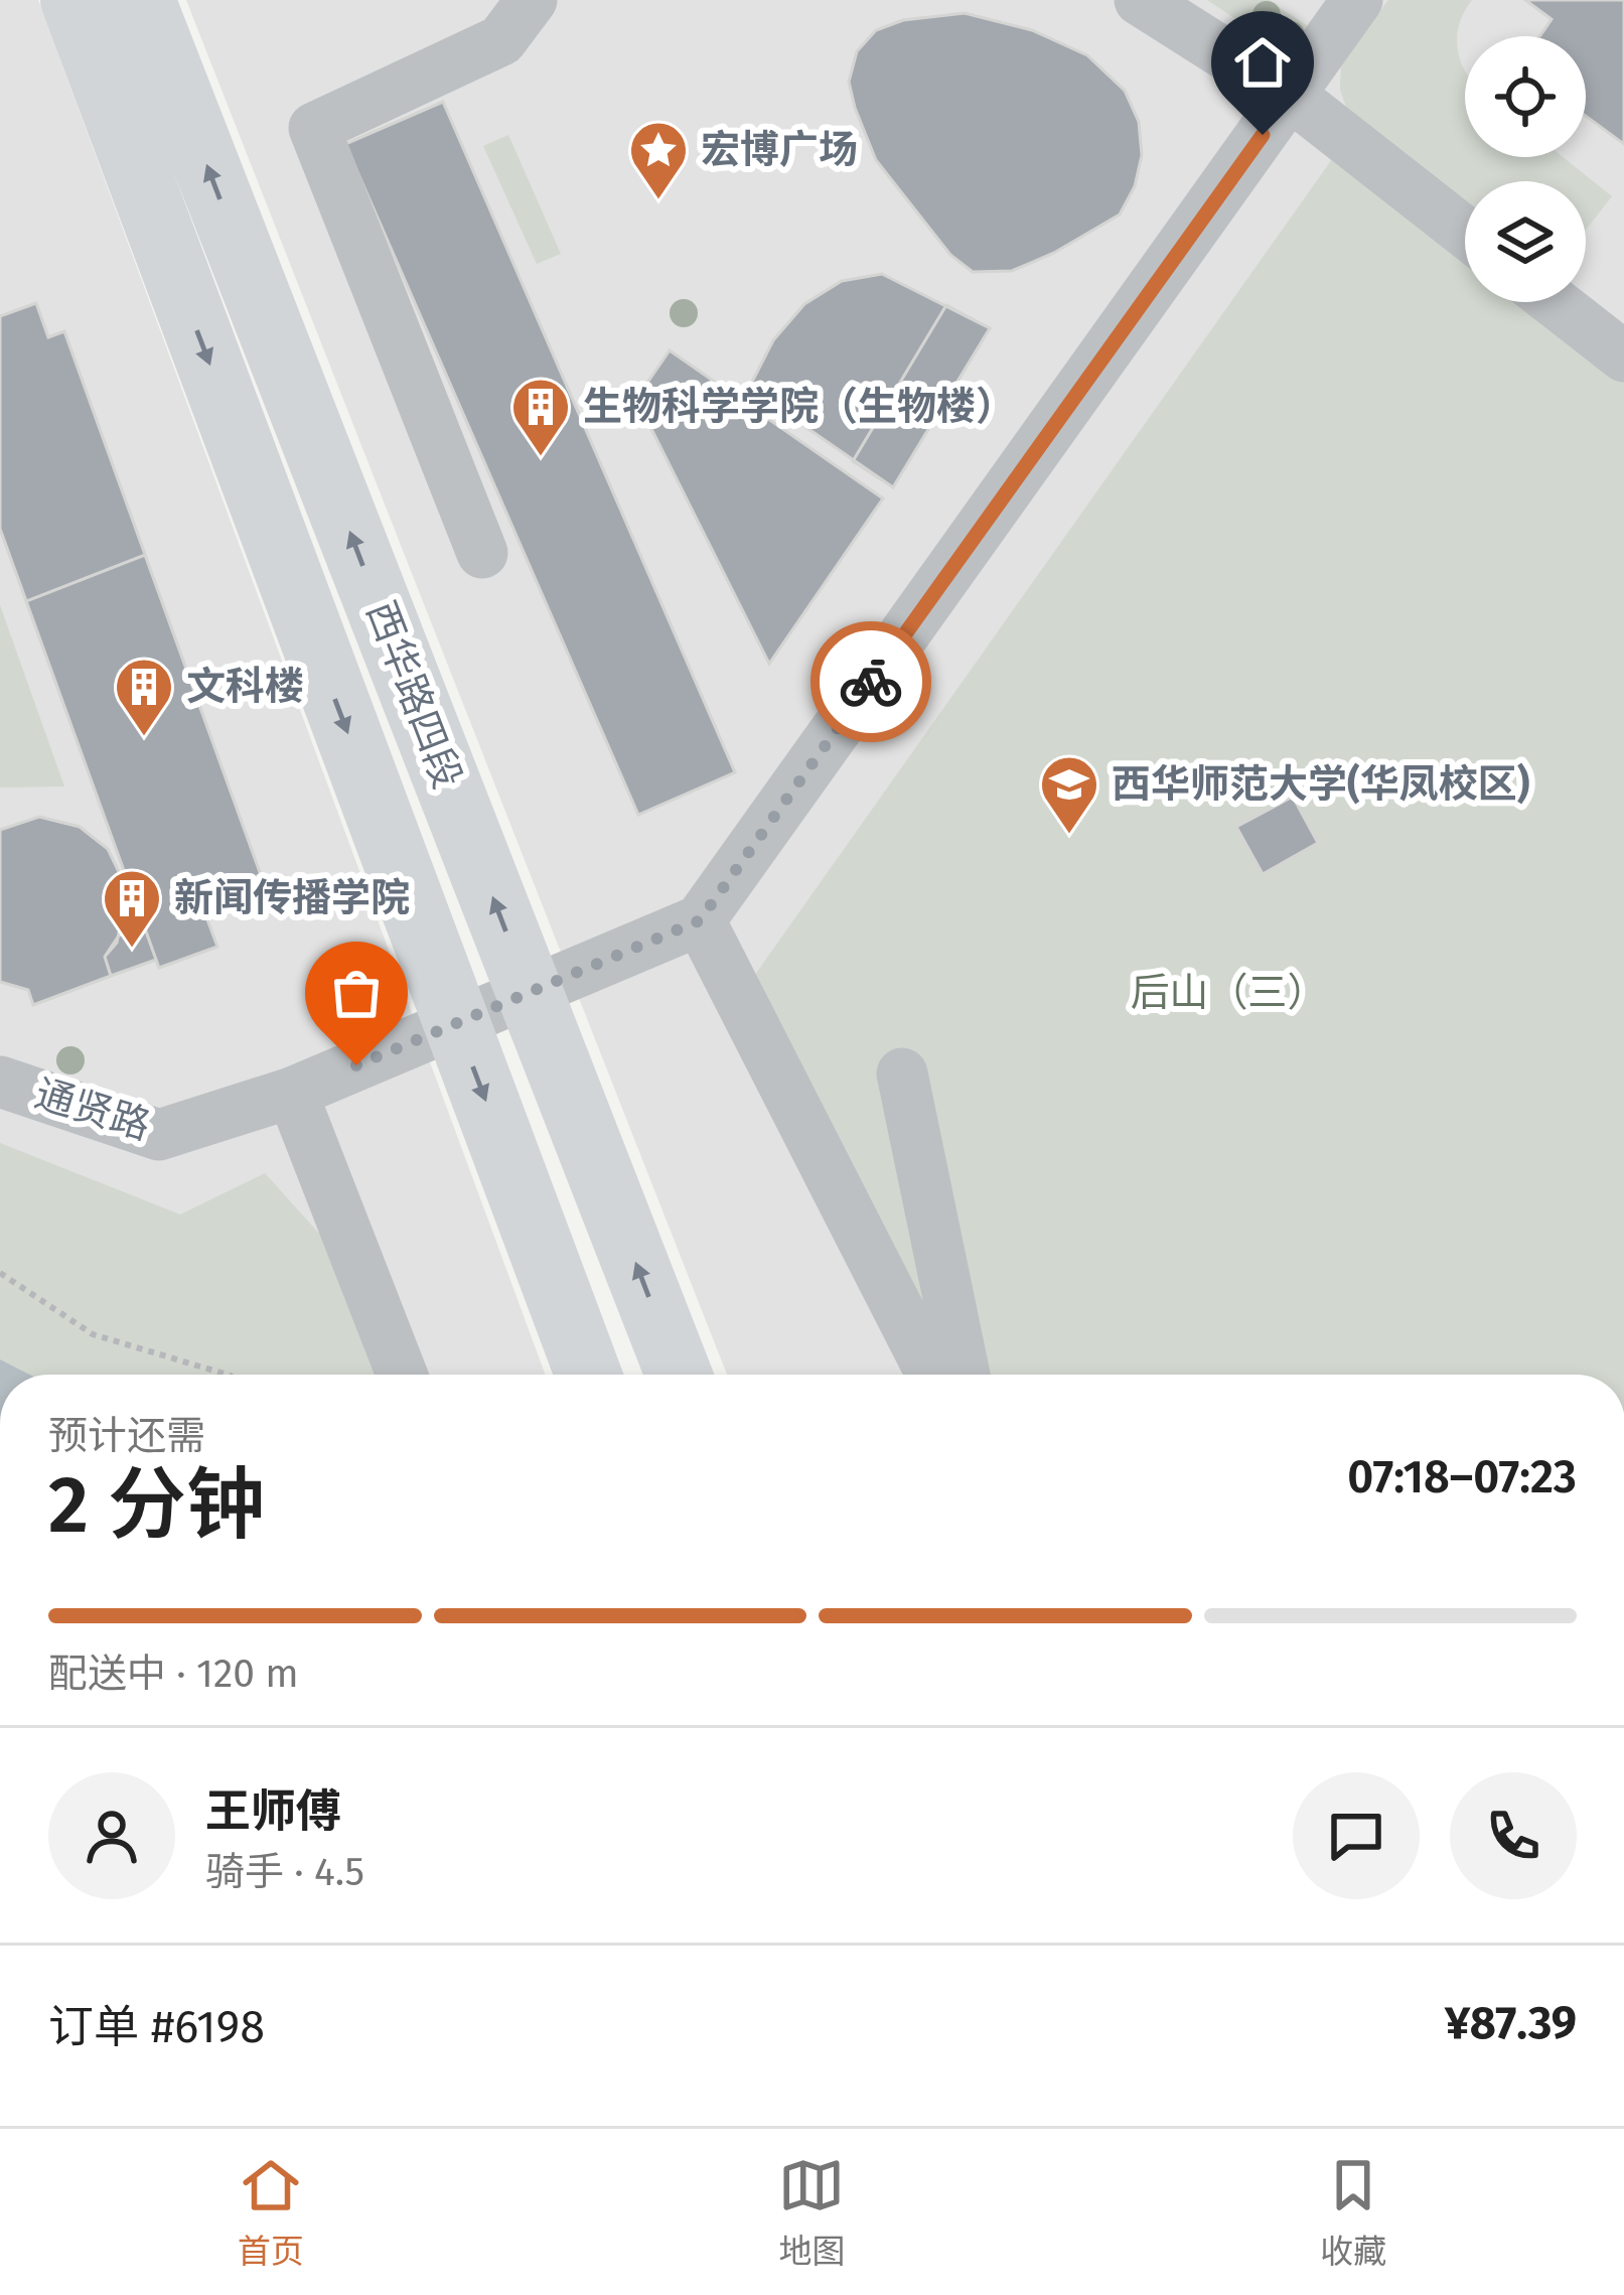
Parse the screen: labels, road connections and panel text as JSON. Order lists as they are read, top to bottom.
{
  "streets": {
    "main road": ["西华路四段"],
    "street": ["通贤路"]
  },
  "parks": ["后山（三）"],
  "places": {
    "place": ["宏博广场"],
    "building": ["生物科学学院（生物楼）", "文科楼", "新闻传播学院"],
    "school or university": ["西华师范大学(华凤校区)"]
  },
  "page": {
    "heading": ["2 分钟", "预计还需", "07:18–07:23"],
    "panel": [
      "王师傅",
      "骑手 · 4.5",
      "订单 #6198",
      "¥87.39"
    ],
    "bar": "配送中 · 120 m",
    "tabs": ["首页", "地图", "收藏"]
  }
}
